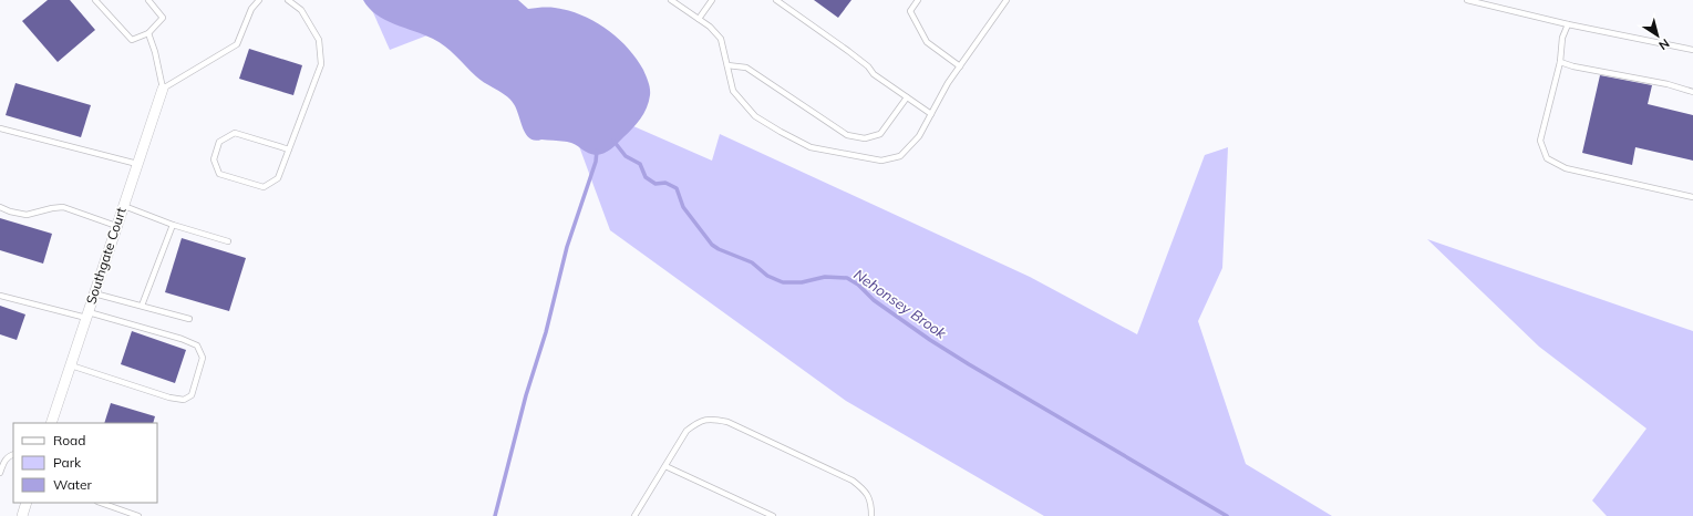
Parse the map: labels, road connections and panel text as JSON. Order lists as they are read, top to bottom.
{
  "streets": {
    "street": ["Southgate Court"]
  },
  "water": ["Nehonsey Brook"],
  "legend": ["Road", "Park", "Water"],
  "north": "bottom right"
}
